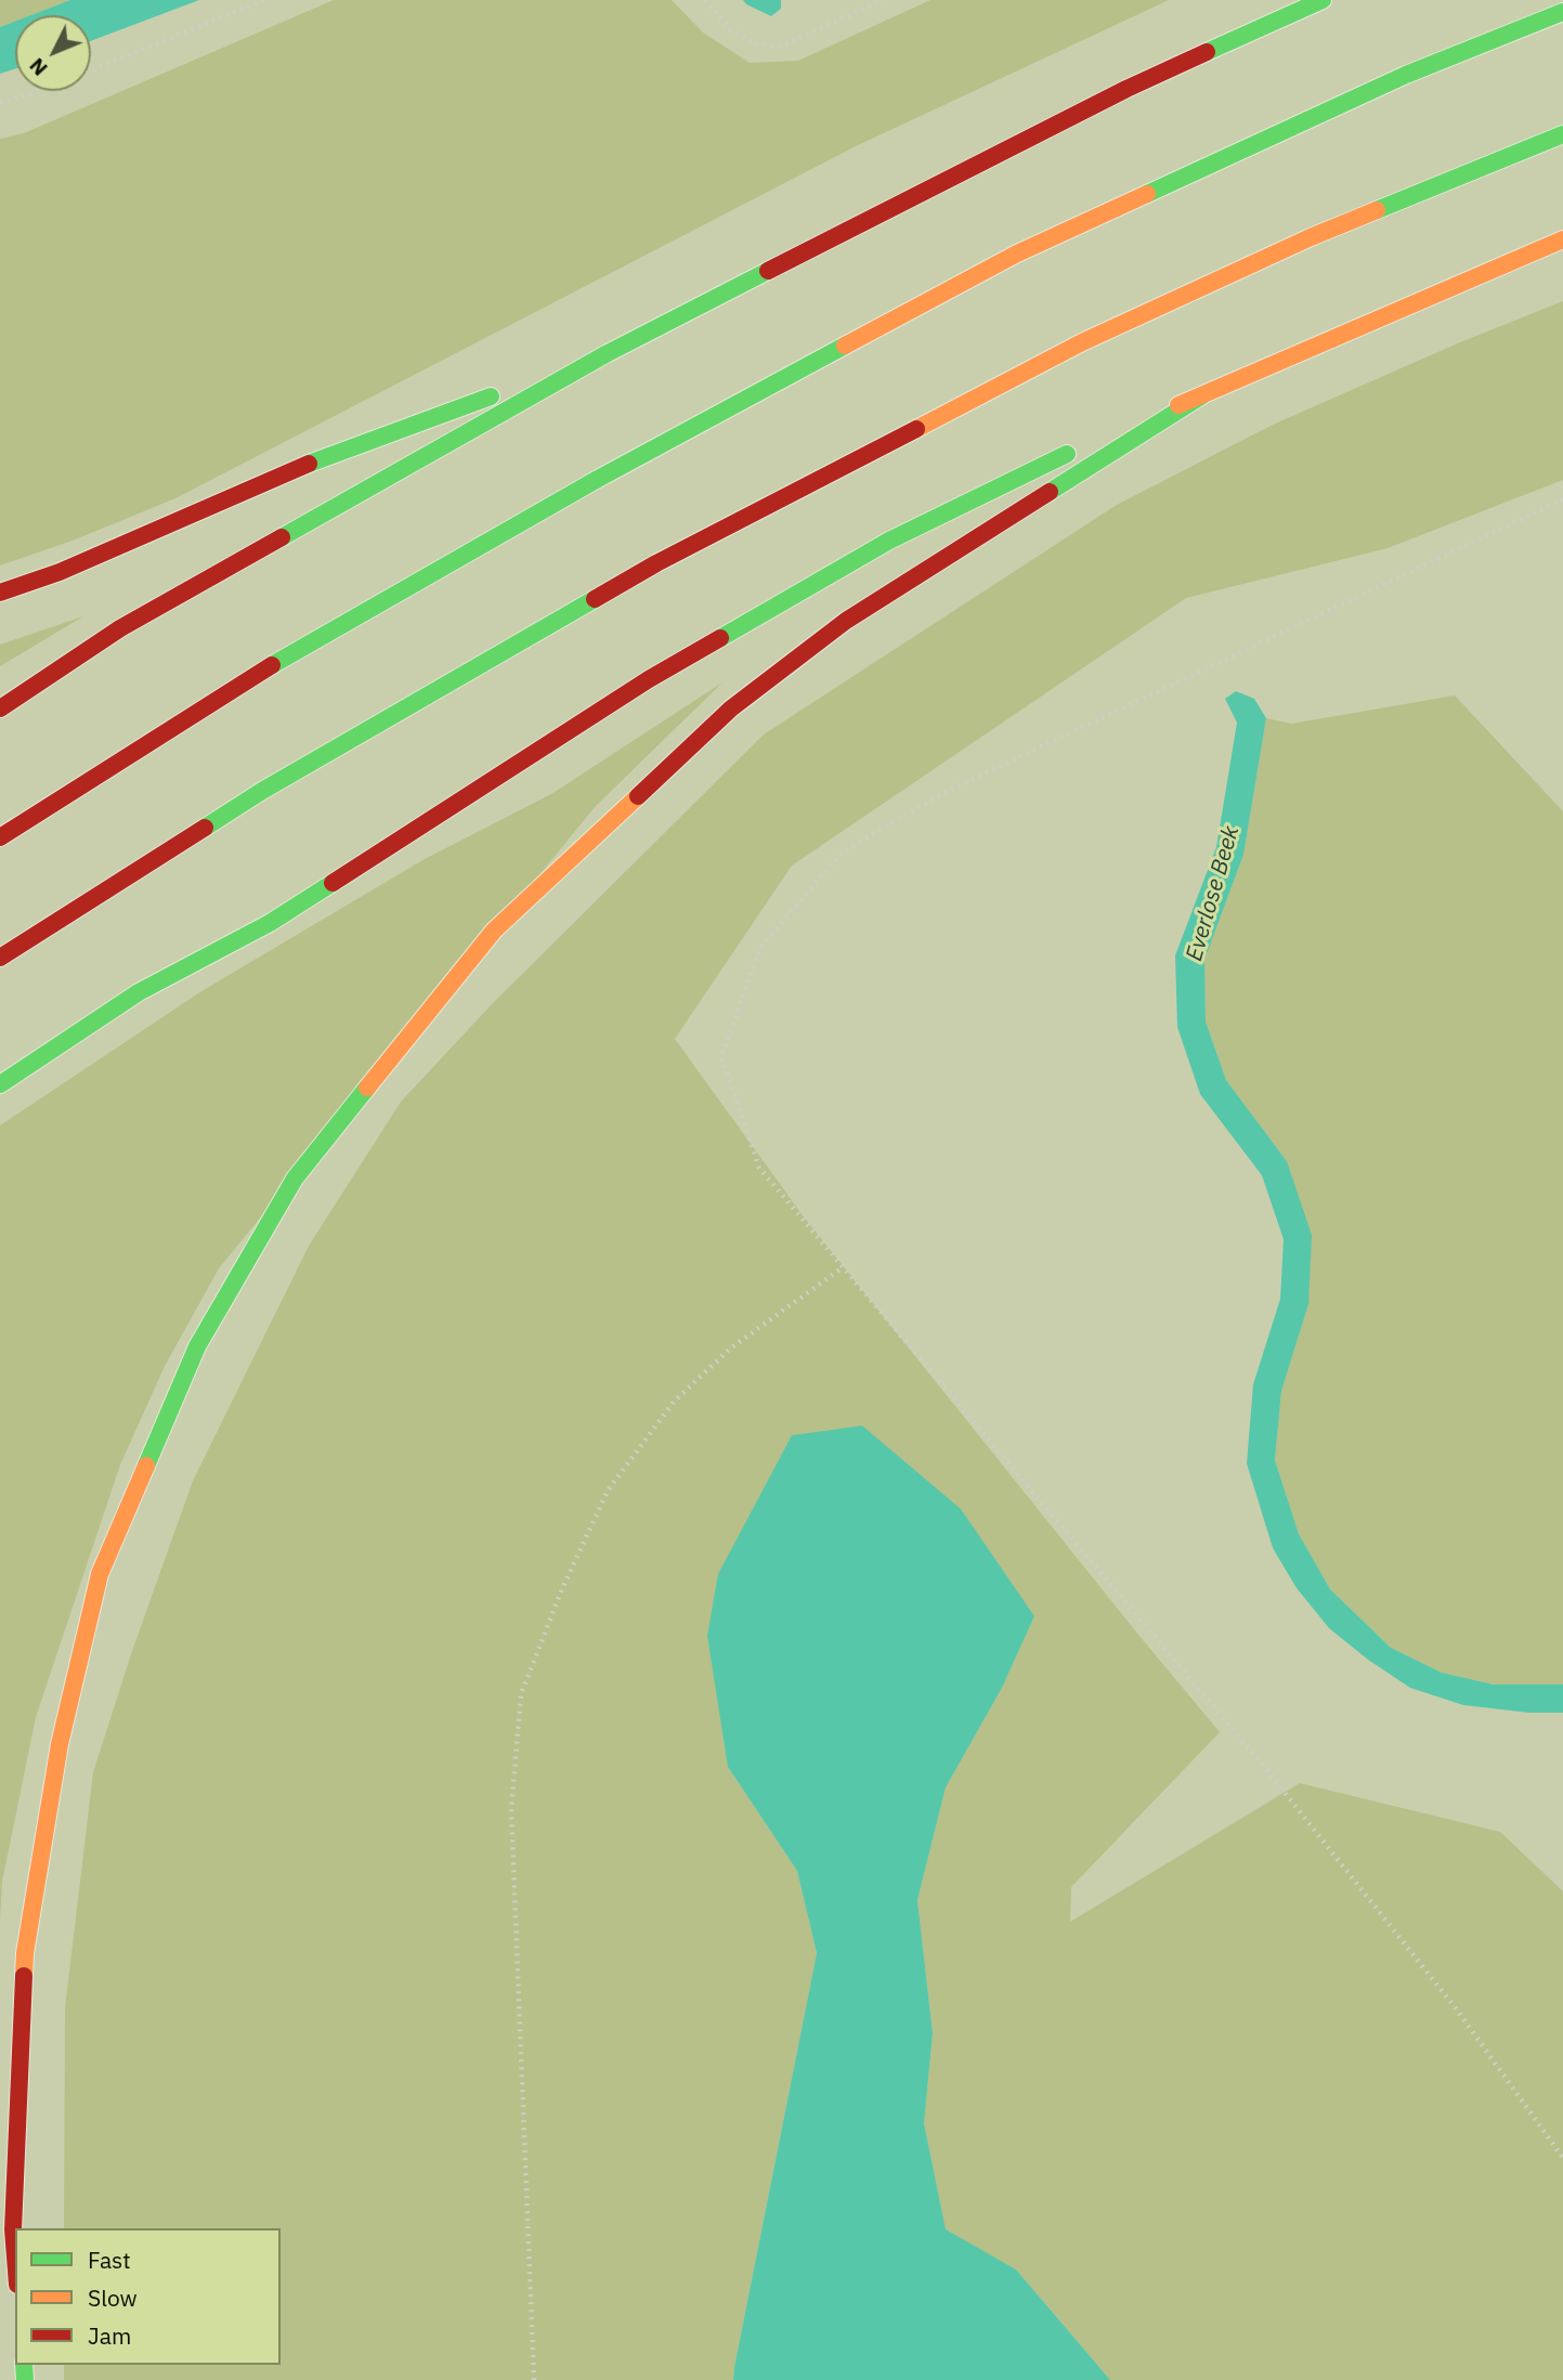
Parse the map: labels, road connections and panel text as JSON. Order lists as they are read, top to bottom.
{
  "water": ["Everlose Beek"],
  "legend": ["Fast", "Slow", "Jam"],
  "north": "bottom left"
}
